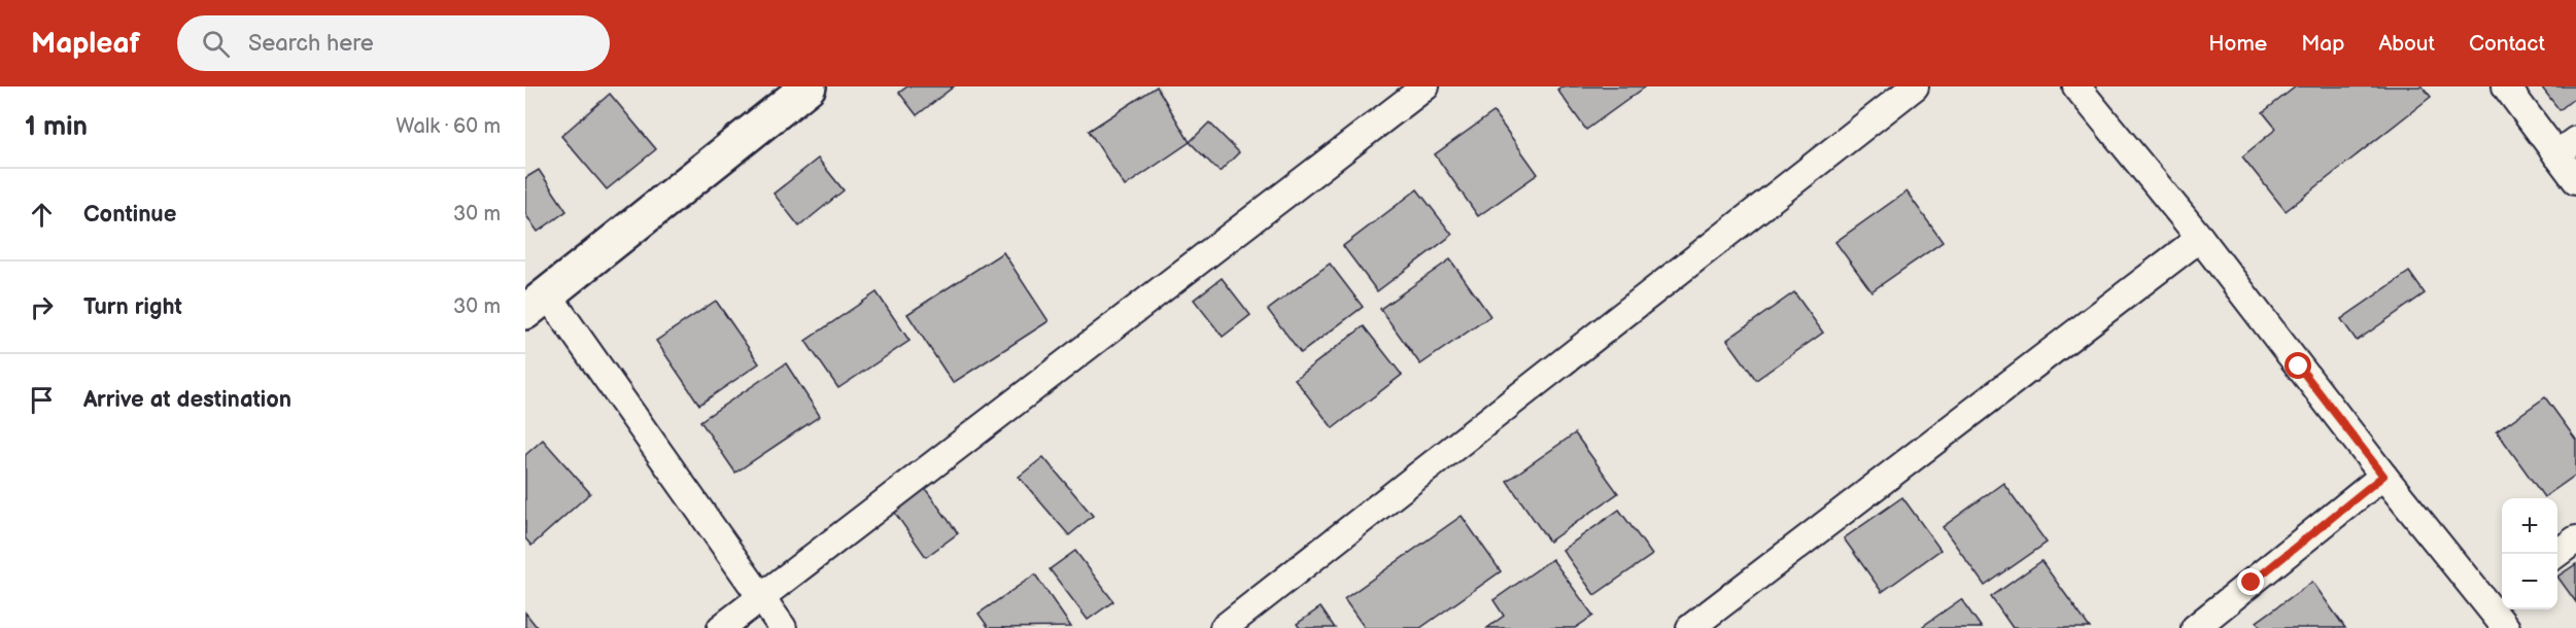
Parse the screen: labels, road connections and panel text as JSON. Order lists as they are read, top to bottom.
{
  "page": {
    "header": "Mapleaf",
    "search": "Search here",
    "nav": [
      "Home",
      "Map",
      "About",
      "Contact"
    ],
    "heading": ["1 min", "Walk · 60 m"],
    "list": [
      ["Continue", "30 m"],
      ["Turn right", "30 m"],
      "Arrive at destination"
    ],
    "map_buttons": ["+", "−"]
  }
}
